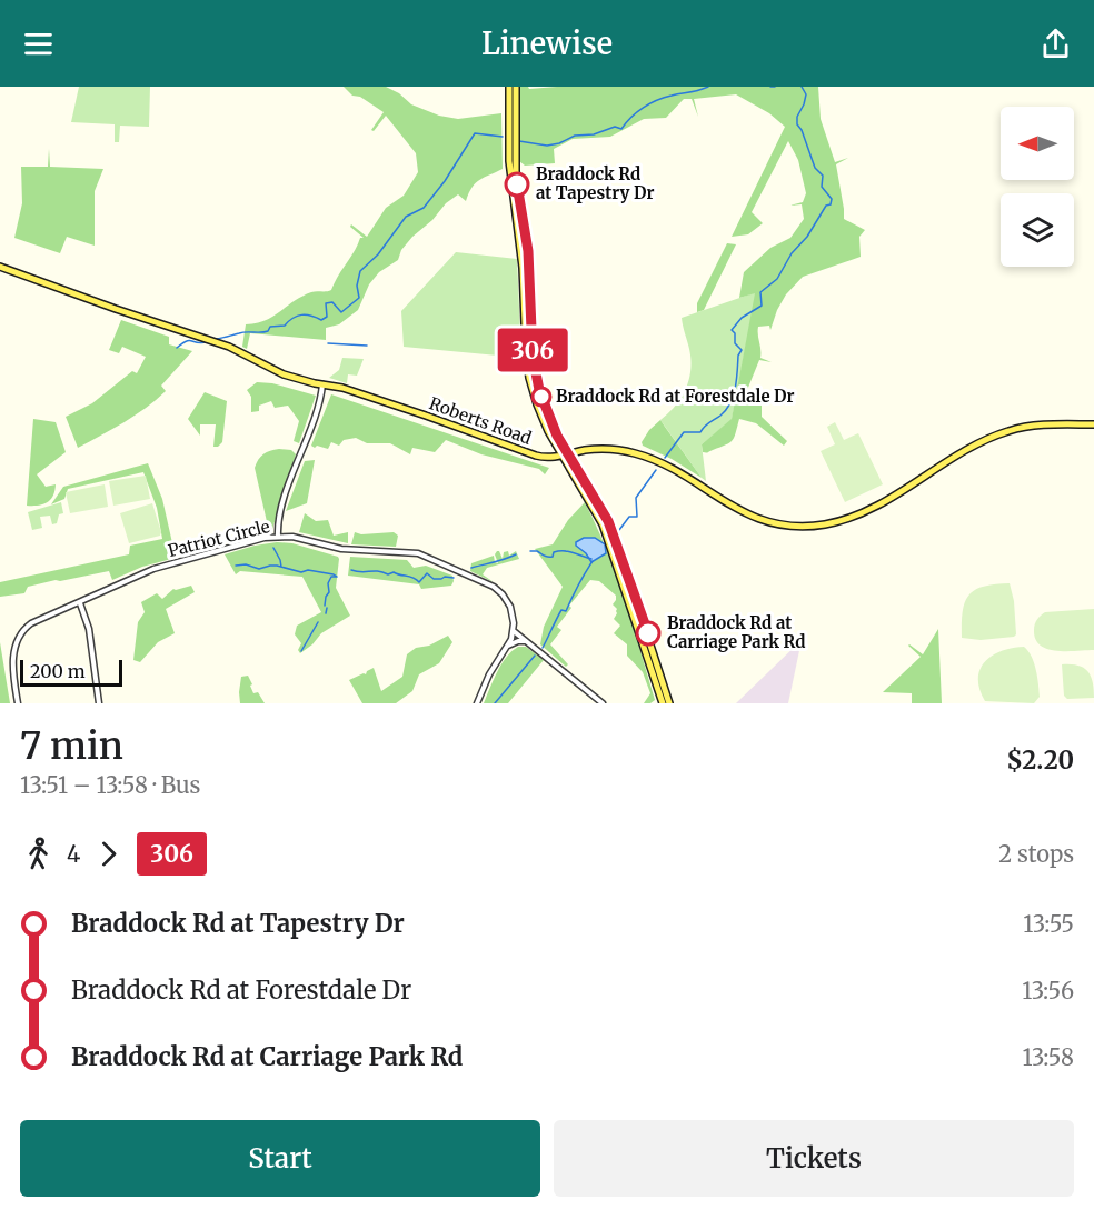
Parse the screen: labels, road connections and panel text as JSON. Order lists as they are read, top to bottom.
{
  "streets": {
    "main road": ["Roberts Road"],
    "street": ["Patriot Circle"]
  },
  "places": ["Braddock Rd at Tapestry Dr", "Braddock Rd at Forestdale Dr", "Braddock Rd at Carriage Park Rd"],
  "lines": ["bus line 306"],
  "scale_bar": "200 m",
  "north": "left",
  "page": {
    "header": "Linewise",
    "on_map": "306",
    "scale": "200 m",
    "heading": ["7 min", "13:51 – 13:58 · Bus", "$2.20"],
    "legs": ["4", "306", "2 stops"],
    "list": [
      {
        "name": "Braddock Rd at Tapestry Dr",
        "value": "13:55"
      },
      {
        "name": "Braddock Rd at Forestdale Dr",
        "value": "13:56"
      },
      {
        "name": "Braddock Rd at Carriage Park Rd",
        "value": "13:58"
      }
    ],
    "buttons": ["Start", "Tickets"]
  }
}
